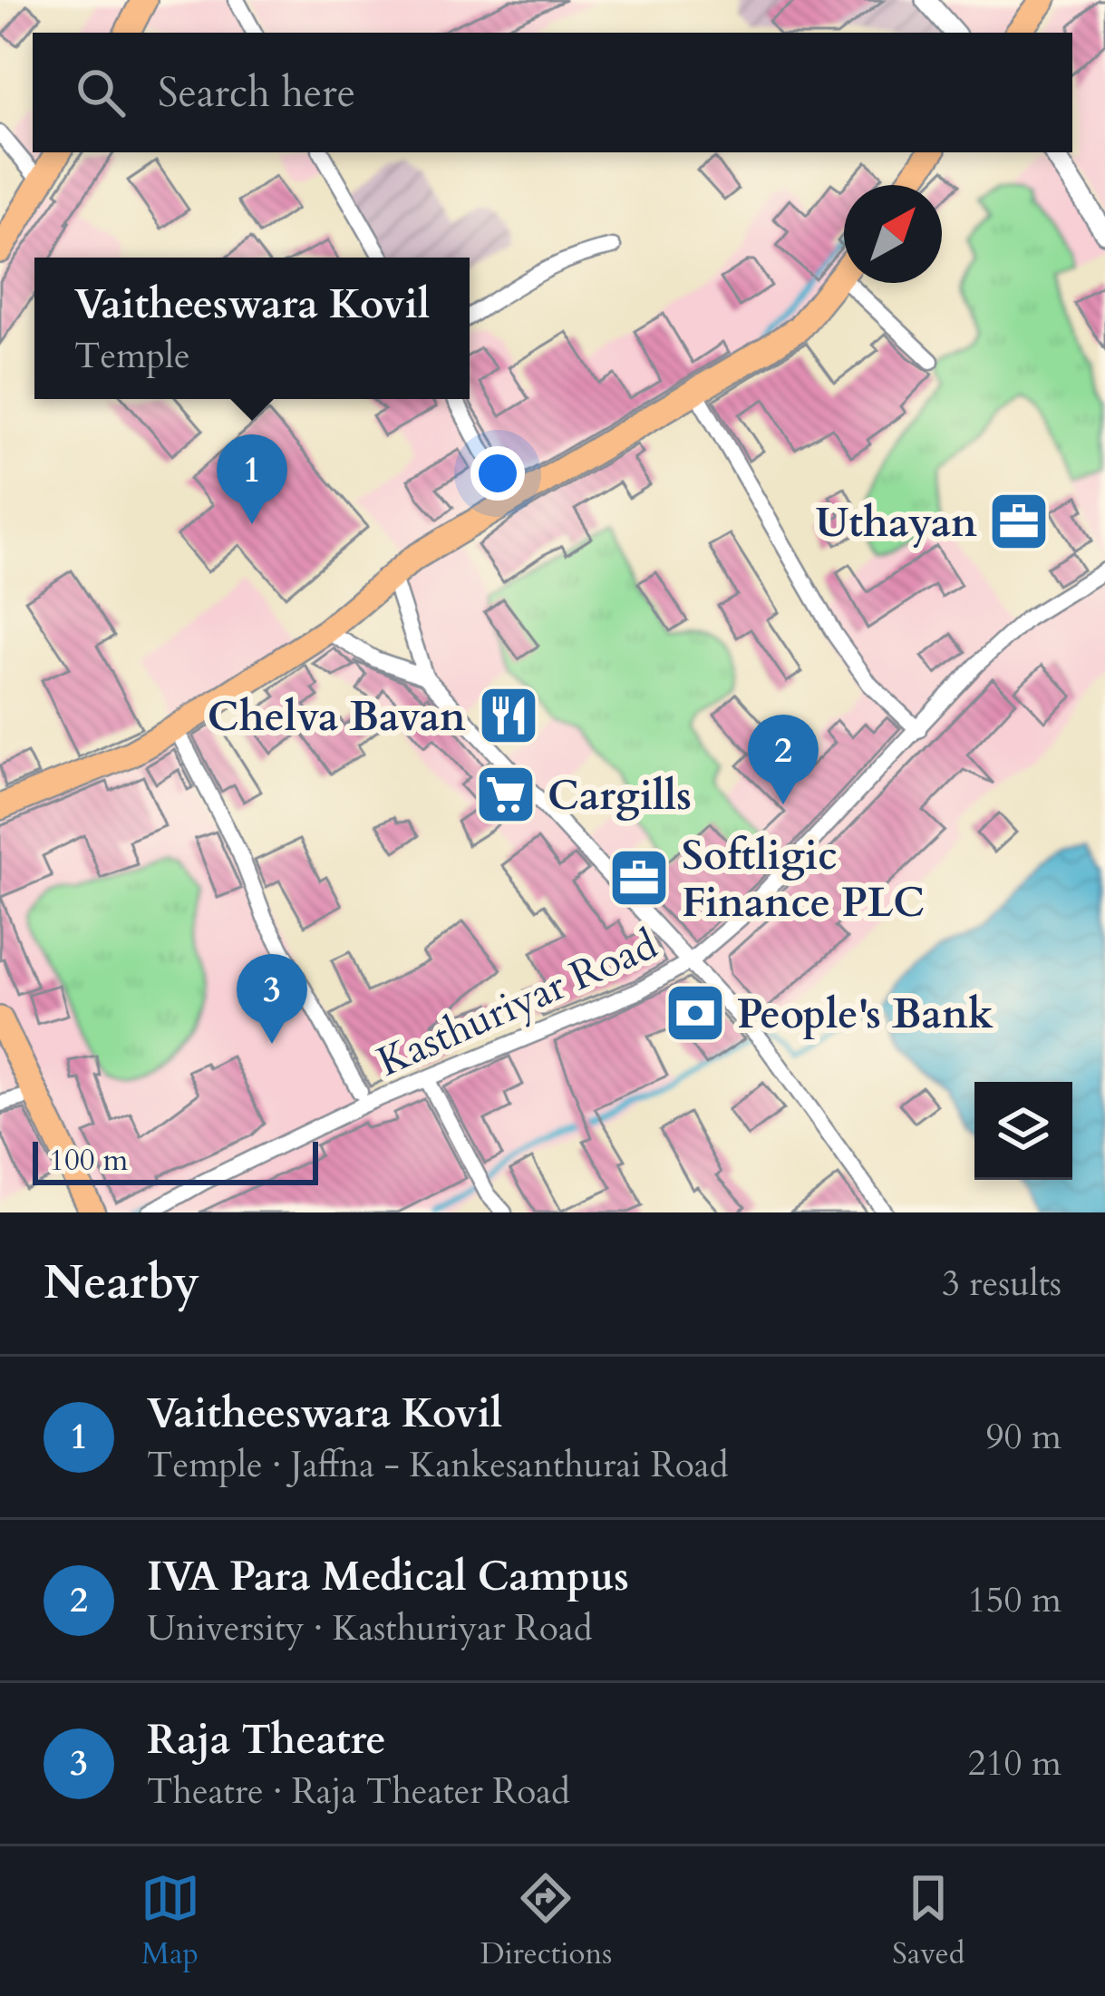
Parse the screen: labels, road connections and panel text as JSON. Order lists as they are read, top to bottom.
{
  "streets": {
    "street": ["Kasthuriyar Road"]
  },
  "places": {
    "office": ["Uthayan", "Softligic Finance PLC"],
    "restaurant": ["Chelva Bavan"],
    "supermarket": ["Cargills"],
    "bank": ["People's Bank"]
  },
  "scale_bar": "100 m",
  "north": "top right",
  "page": {
    "search": "Search here",
    "popup": ["Vaitheeswara Kovil", "Temple"],
    "pins": ["1", "2", "3"],
    "scale": "100 m",
    "heading": ["Nearby", "3 results"],
    "list": [
      {
        "mark": "1",
        "name": "Vaitheeswara Kovil",
        "note": "Temple · Jaffna - Kankesanthurai Road",
        "value": "90 m"
      },
      {
        "mark": "2",
        "name": "IVA Para Medical Campus",
        "note": "University · Kasthuriyar Road",
        "value": "150 m"
      },
      {
        "mark": "3",
        "name": "Raja Theatre",
        "note": "Theatre · Raja Theater Road",
        "value": "210 m"
      }
    ],
    "nav": ["Map", "Directions", "Saved"]
  }
}
